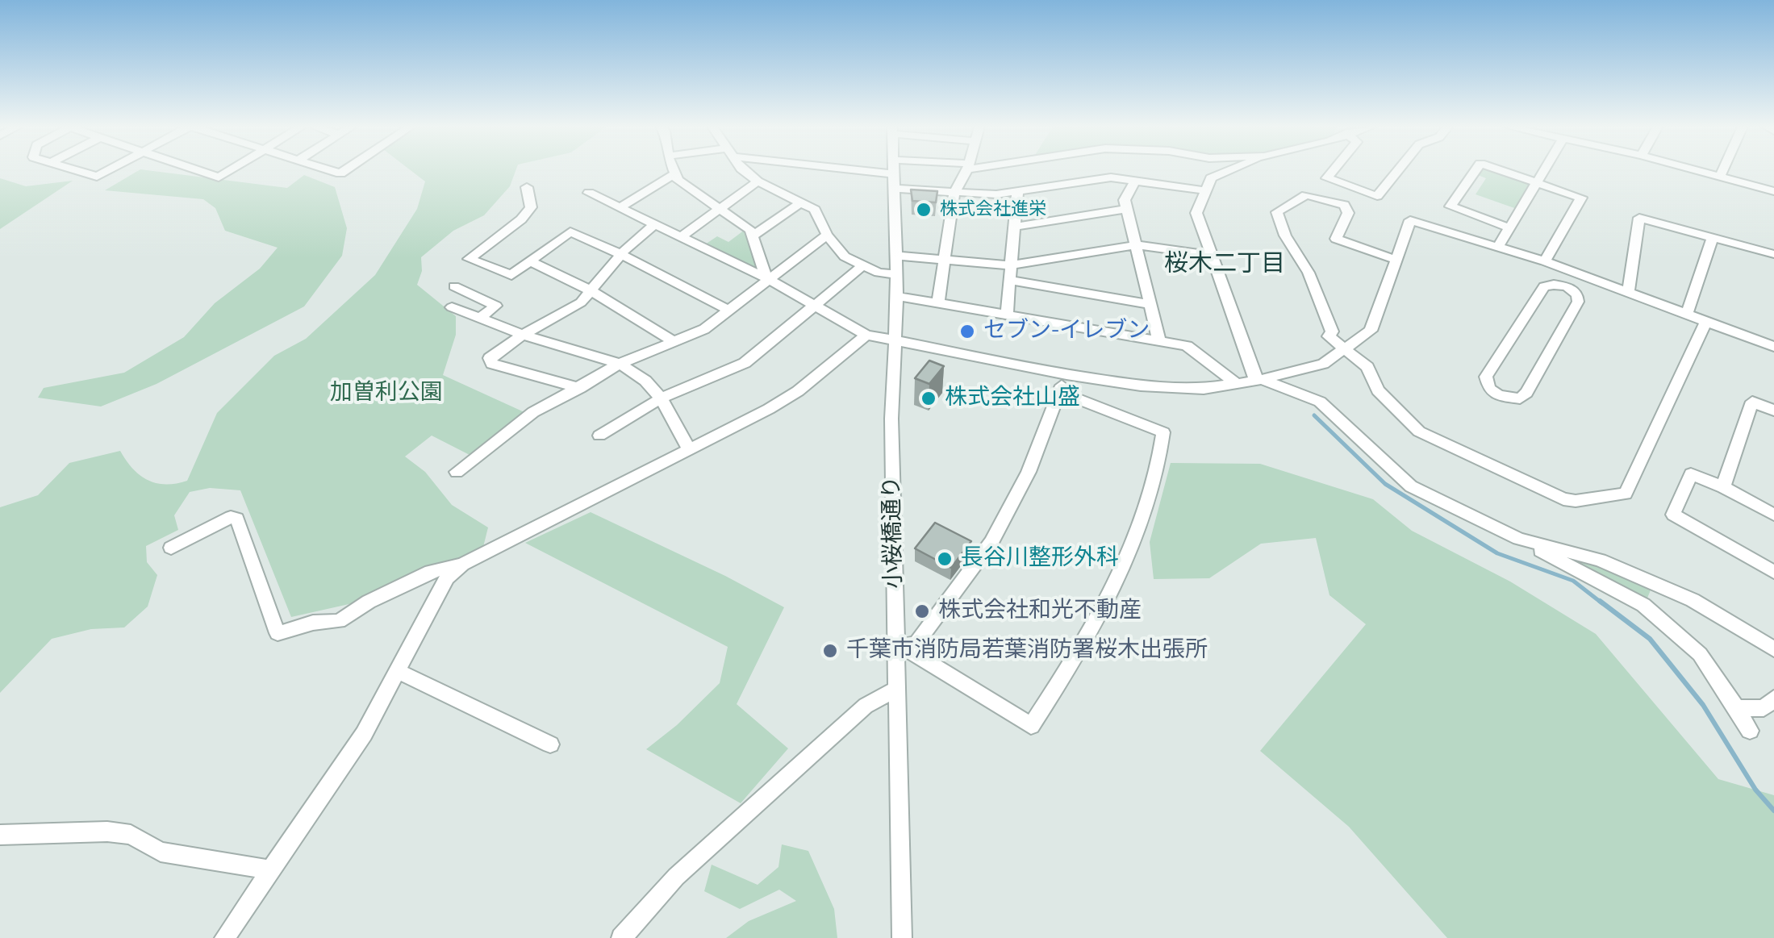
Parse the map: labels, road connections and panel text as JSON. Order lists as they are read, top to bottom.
{
  "streets": {
    "street": ["小桜橋通り"]
  },
  "districts": ["桜木二丁目"],
  "parks": ["加曽利公園"],
  "places": [
    "株式会社進栄",
    "セブン-イレブン",
    "株式会社山盛",
    "長谷川整形外科",
    "株式会社和光不動産",
    "千葉市消防局若葉消防署桜木出張所"
  ]
}
